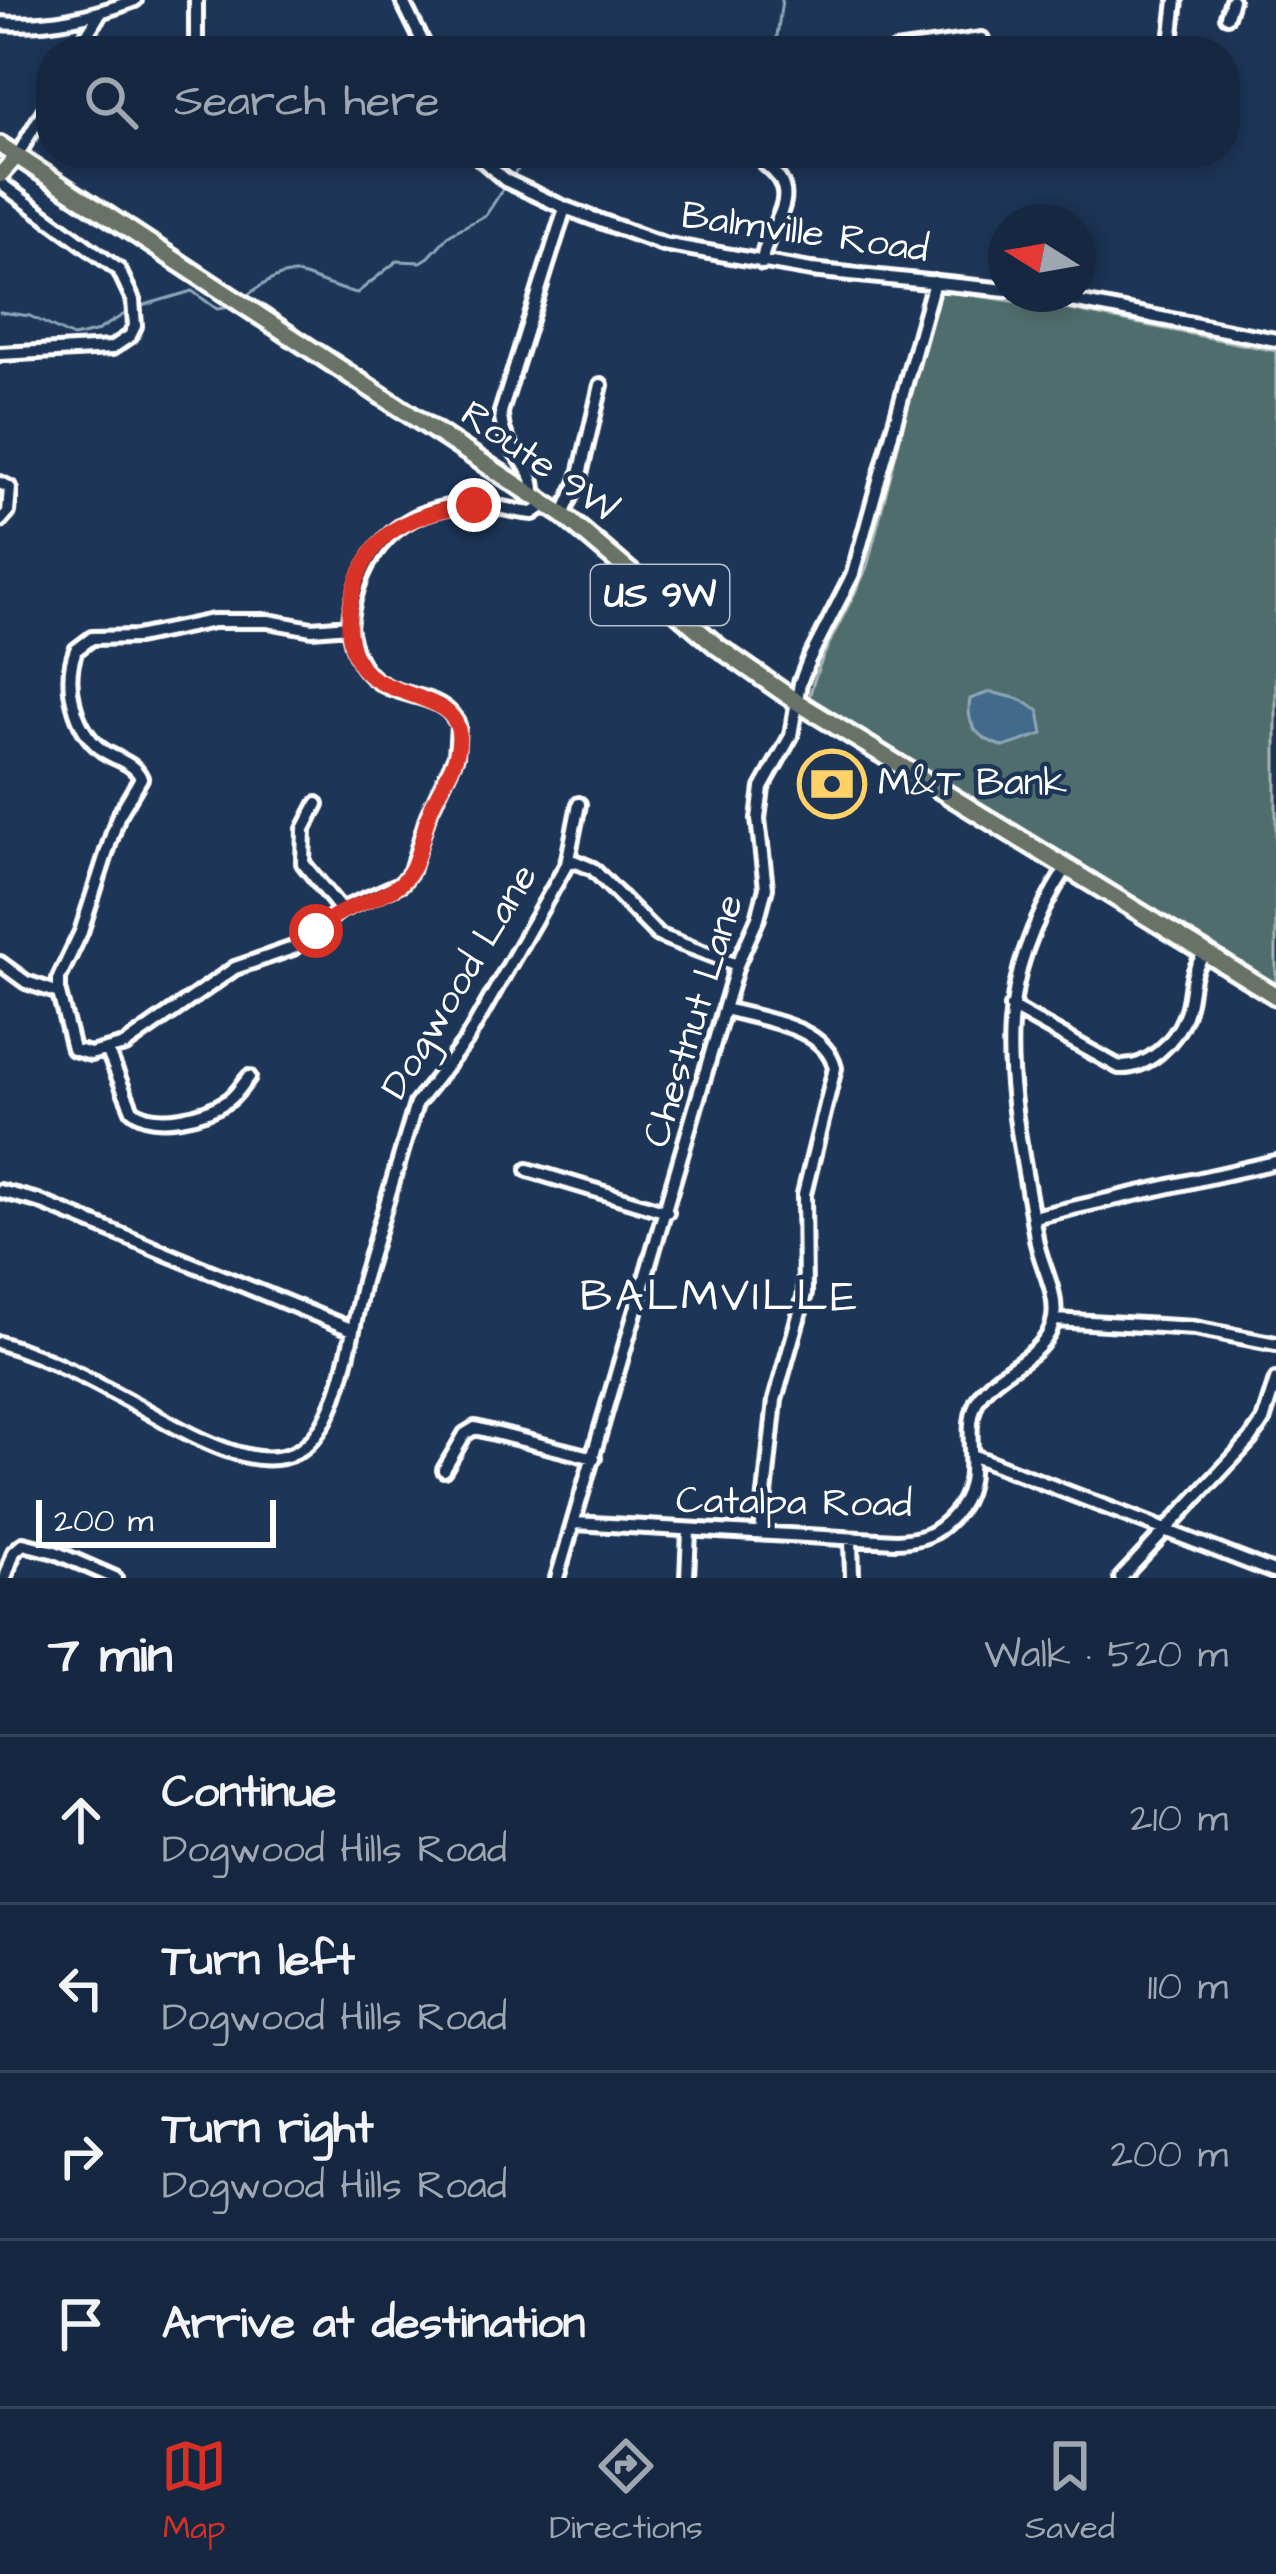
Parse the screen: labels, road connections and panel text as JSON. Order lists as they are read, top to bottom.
{
  "streets": {
    "highway": ["Route 9W", "US 9W"],
    "street": [
      "Balmville Road",
      "Dogwood Lane",
      "Chestnut Lane",
      "Catalpa Road"
    ]
  },
  "crossings": [
    ["Balmville Road", "Chestnut Lane"],
    ["Route 9W", "Chestnut Lane"],
    ["Dogwood Lane", "Chestnut Lane"],
    ["Chestnut Lane", "Catalpa Road"]
  ],
  "districts": ["BALMVILLE"],
  "places": {
    "bank": ["M&T Bank"]
  },
  "scale_bar": "200 m",
  "north": "left",
  "page": {
    "search": "Search here",
    "scale": "200 m",
    "heading": ["7 min", "Walk · 520 m"],
    "list": [
      ["Continue", "Dogwood Hills Road", "210 m"],
      ["Turn left", "Dogwood Hills Road", "110 m"],
      ["Turn right", "Dogwood Hills Road", "200 m"],
      "Arrive at destination"
    ],
    "nav": ["Map", "Directions", "Saved"]
  }
}
